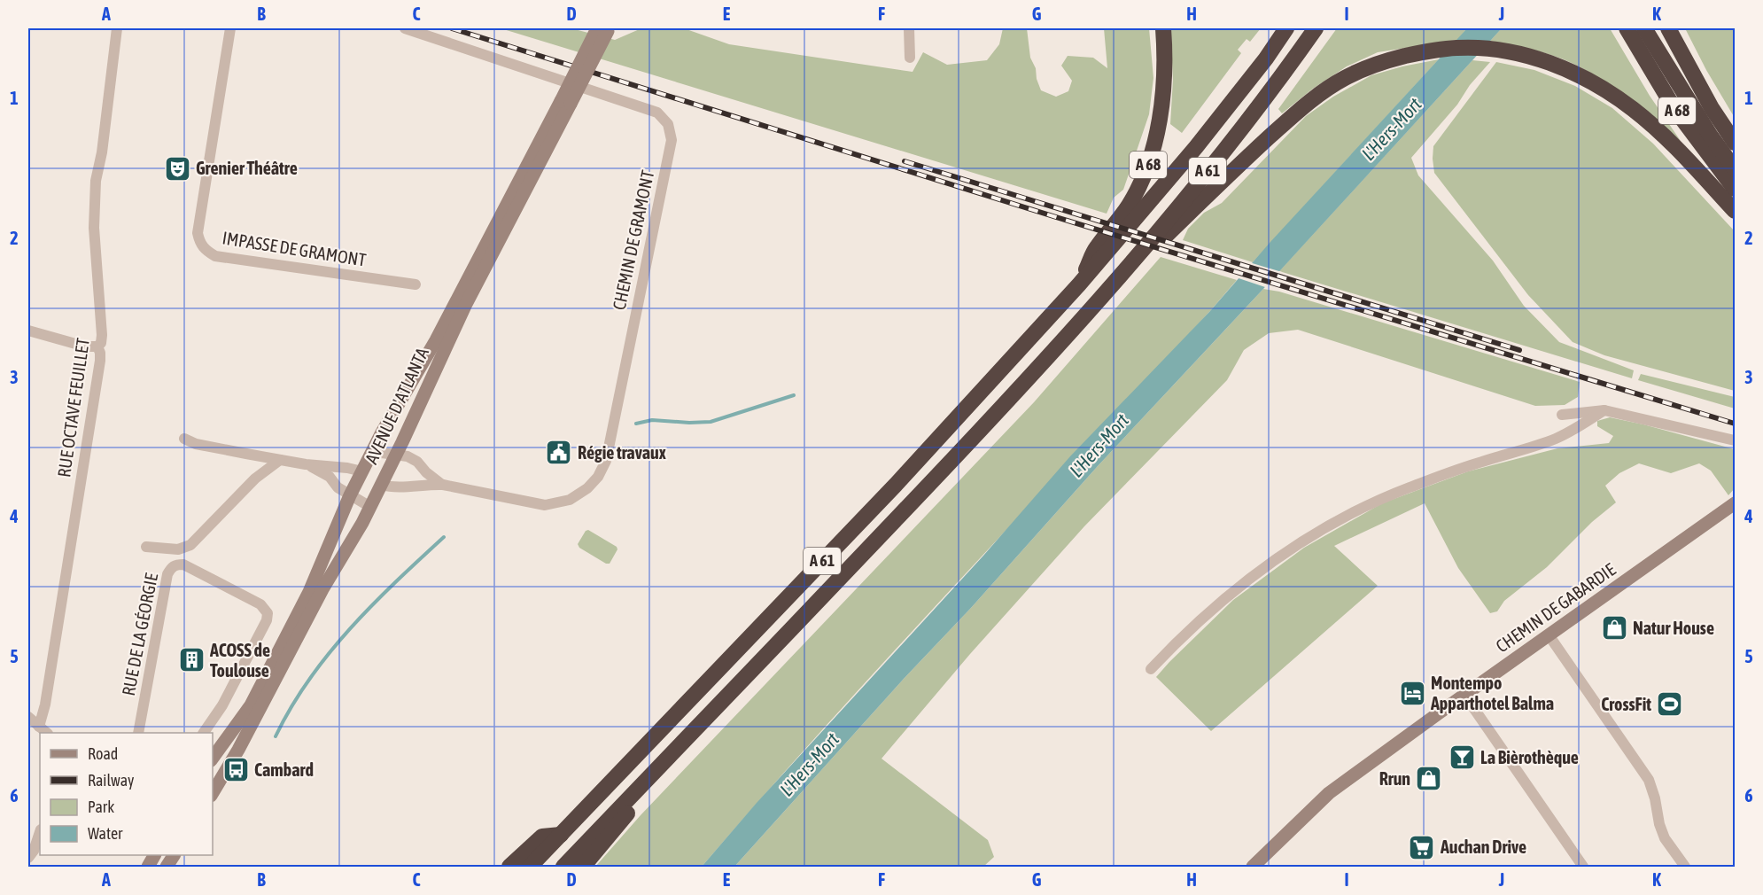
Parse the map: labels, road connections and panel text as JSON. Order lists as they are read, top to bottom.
{
  "streets": {
    "highway": ["A 68", "A 61"],
    "main road": ["AVENUE D'ATLANTA", "CHEMIN DE GABARDIE"],
    "street": [
      "CHEMIN DE GRAMONT",
      "IMPASSE DE GRAMONT",
      "RUE OCTAVE FEUILLET",
      "RUE DE LA GÉORGIE"
    ]
  },
  "crossings": [
    ["A 68", "A 61"],
    ["CHEMIN DE GRAMONT", "AVENUE D'ATLANTA"]
  ],
  "water": ["L'Hers-Mort"],
  "places": {
    "theatre": ["Grenier Théâtre"],
    "public building": ["Régie travaux"],
    "shop": ["Natur House", "Rrun"],
    "building": ["ACOSS de Toulouse"],
    "hotel": ["Montempo Apparthotel Balma"],
    "sports": ["CrossFit"],
    "bar": ["La Bièrothèque"],
    "bus stop": ["Cambard"],
    "supermarket": ["Auchan Drive"]
  },
  "legend": [
    "Road",
    "Railway",
    "Park",
    "Water"
  ],
  "grid": {
    "columns": [
      "A",
      "B",
      "C",
      "D",
      "E",
      "F",
      "G",
      "H",
      "I",
      "J",
      "K"
    ],
    "rows": [
      "1",
      "2",
      "3",
      "4",
      "5",
      "6"
    ]
  }
}
